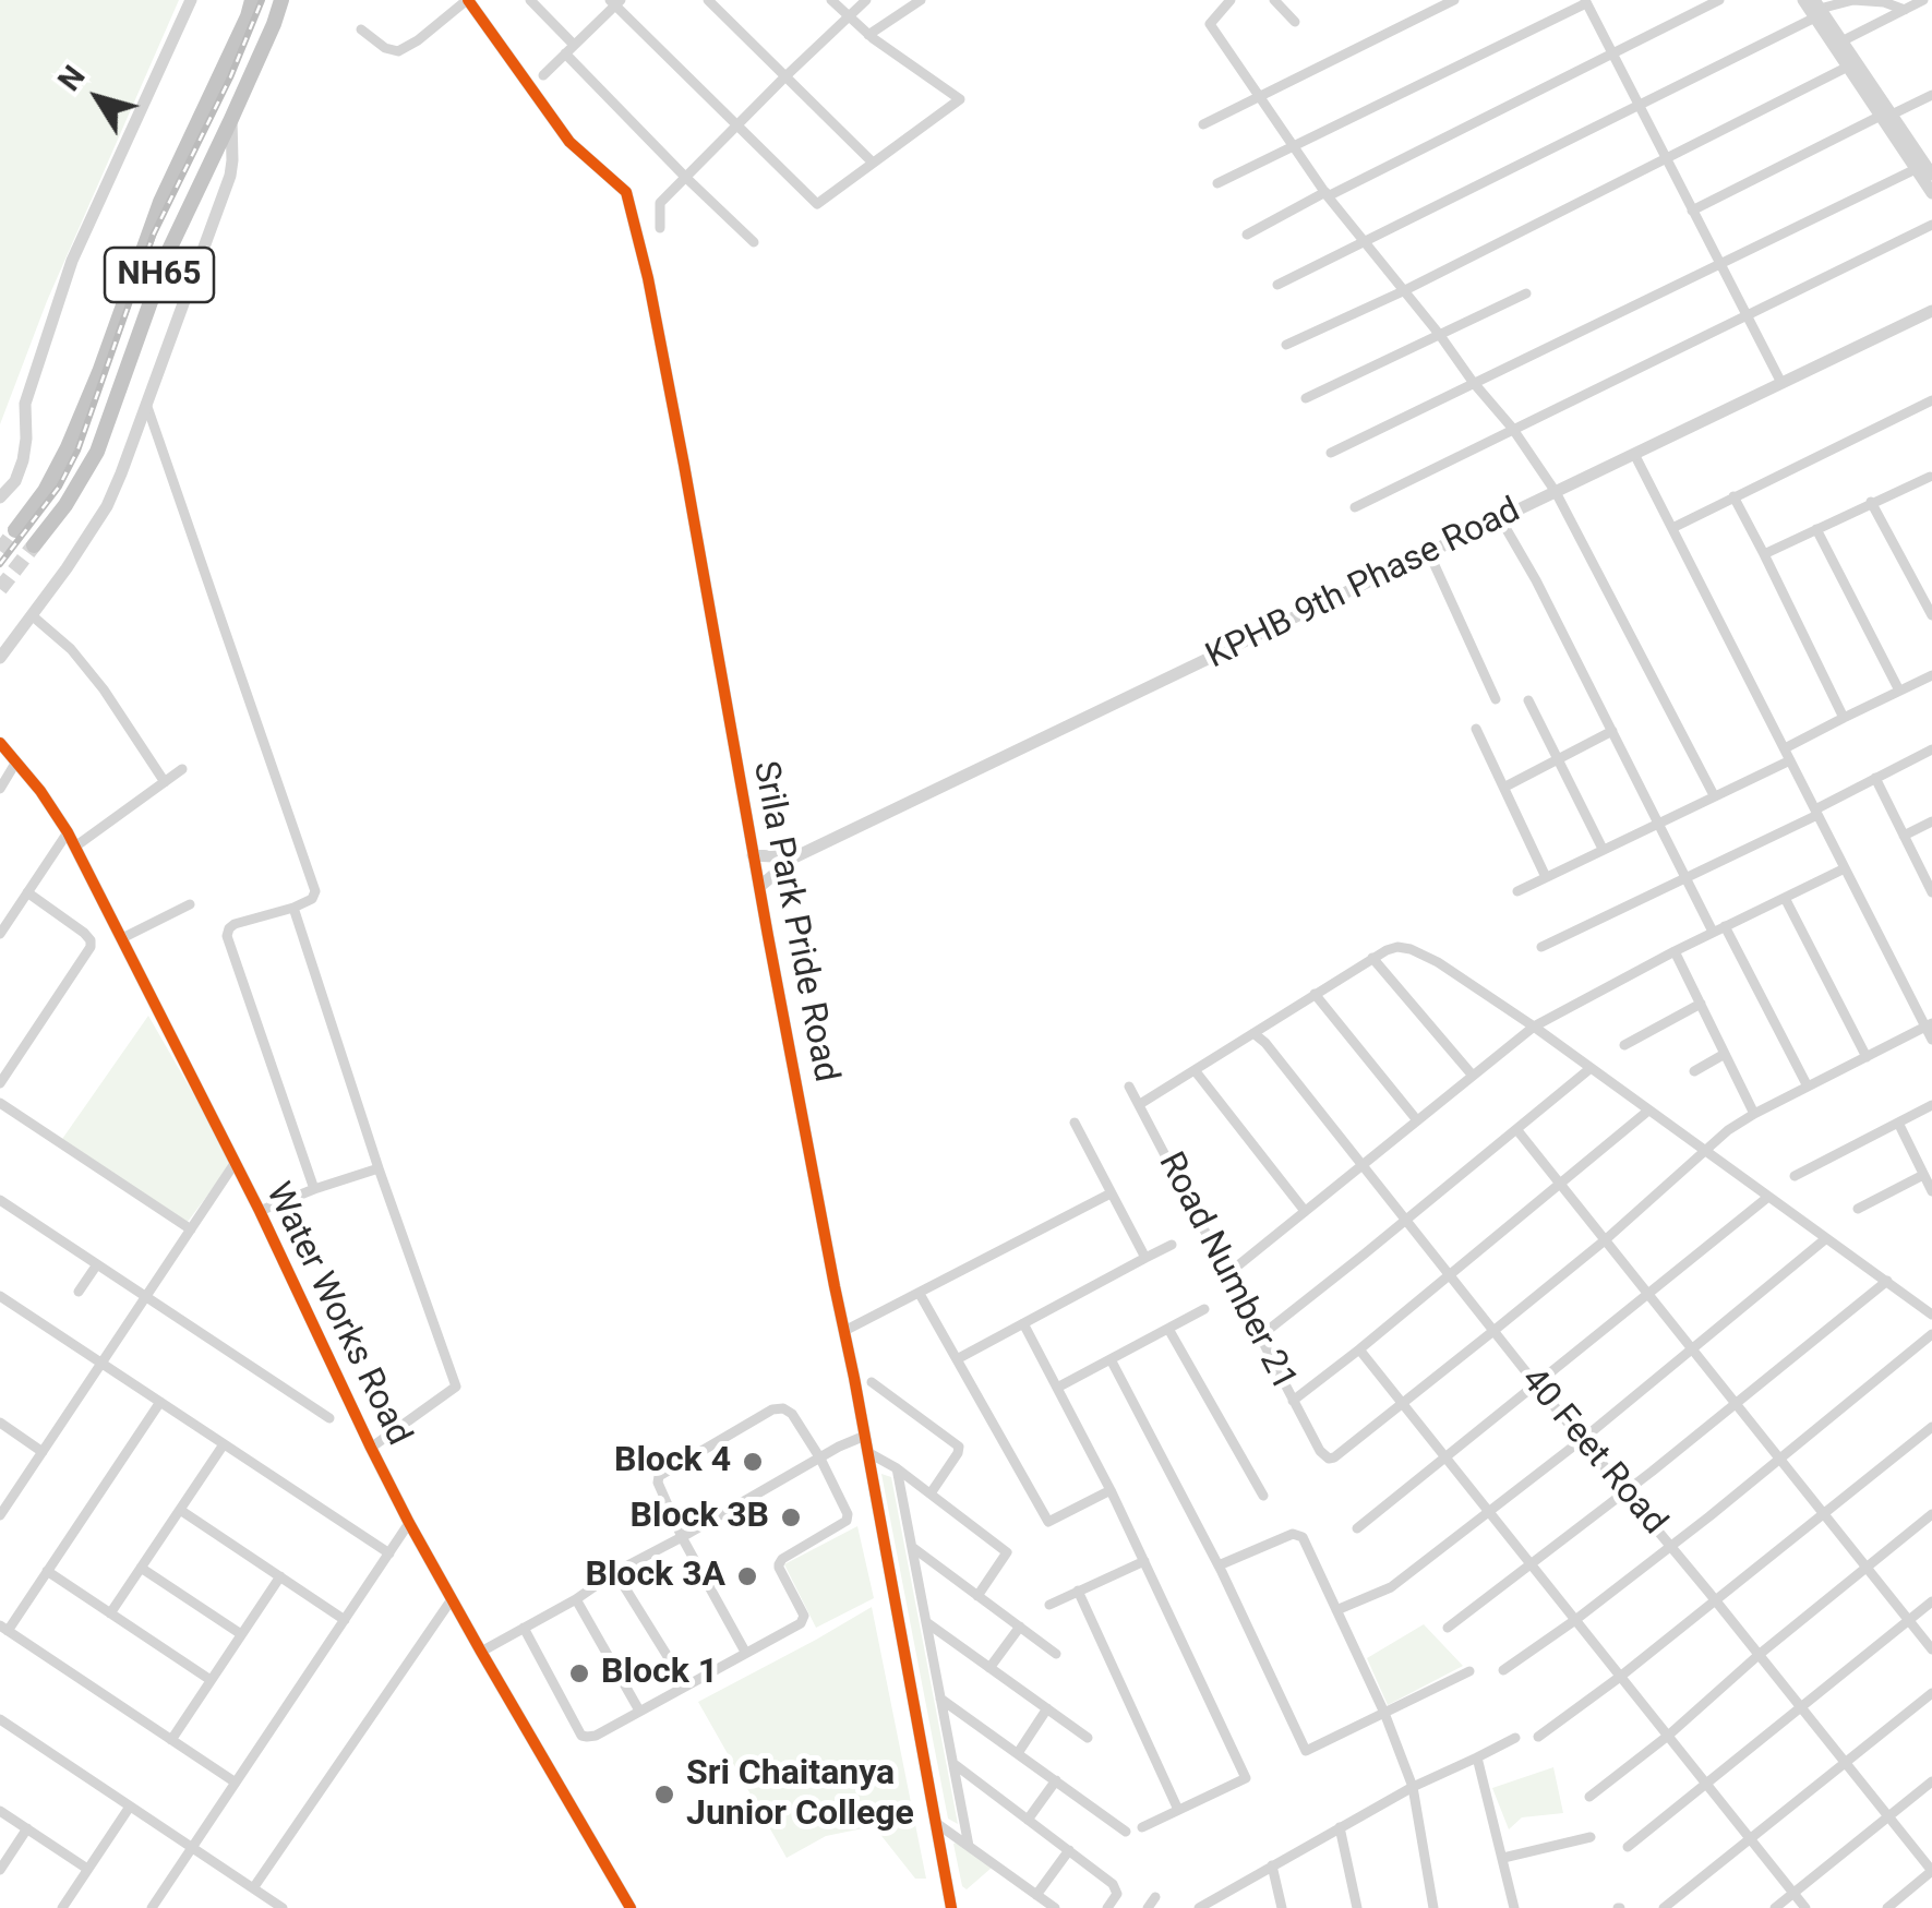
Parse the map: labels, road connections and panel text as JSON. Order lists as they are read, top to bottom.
{
  "streets": {
    "highway": ["NH65"],
    "street": [
      "KPHB 9th Phase Road",
      "Srila Park Pride Road",
      "Road Number 21",
      "Water Works Road",
      "40 Feet Road"
    ]
  },
  "crossings": [
    ["KPHB 9th Phase Road", "Srila Park Pride Road"]
  ],
  "places": [
    "Block 4",
    "Block 3B",
    "Block 3A",
    "Block 1",
    "Sri Chaitanya Junior College"
  ],
  "north": "top left"
}
